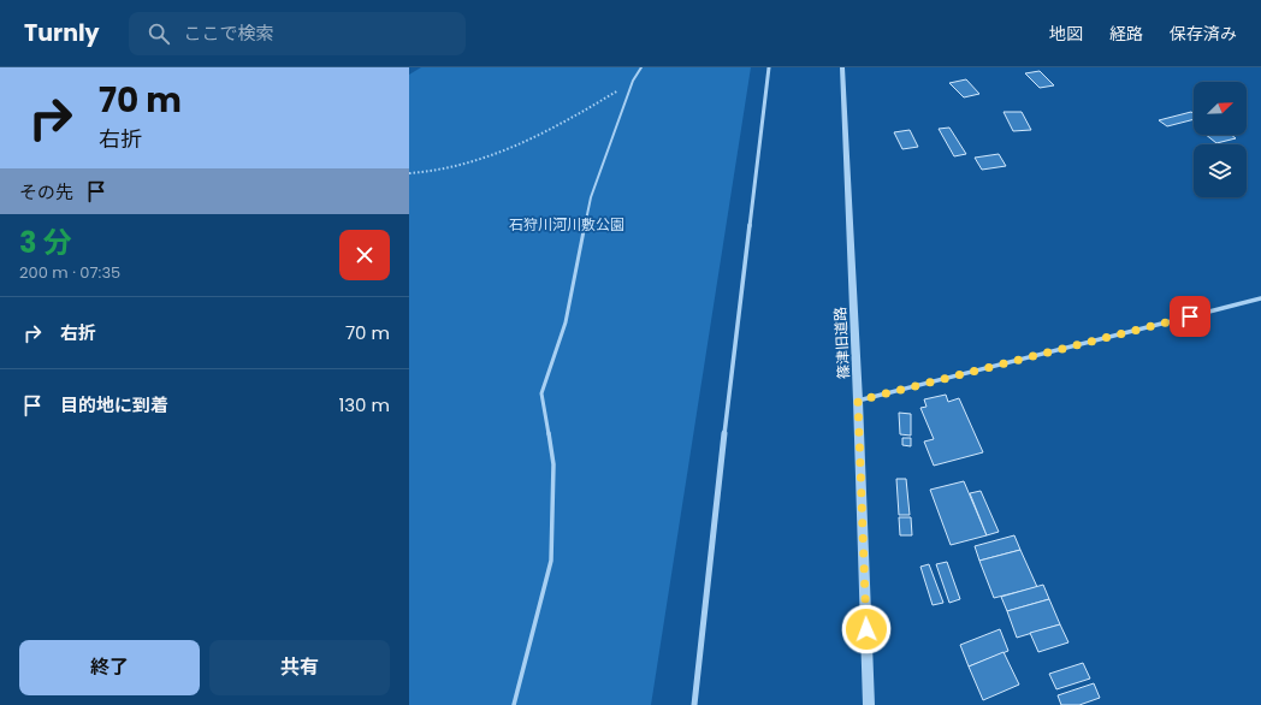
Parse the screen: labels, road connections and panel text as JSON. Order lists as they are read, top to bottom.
{
  "streets": {
    "street": ["篠津旧道路"]
  },
  "parks": ["石狩川河川敷公園"],
  "north": "top right",
  "page": {
    "header": "Turnly",
    "search": "ここで検索",
    "nav": ["地図", "経路", "保存済み"],
    "turn": ["70 m", "右折"],
    "then": "その先",
    "heading": ["3 分", "200 m · 07:35"],
    "list": [
      {
        "name": "右折",
        "value": "70 m"
      },
      {
        "name": "目的地に到着",
        "value": "130 m"
      }
    ],
    "buttons": ["終了", "共有"]
  }
}
